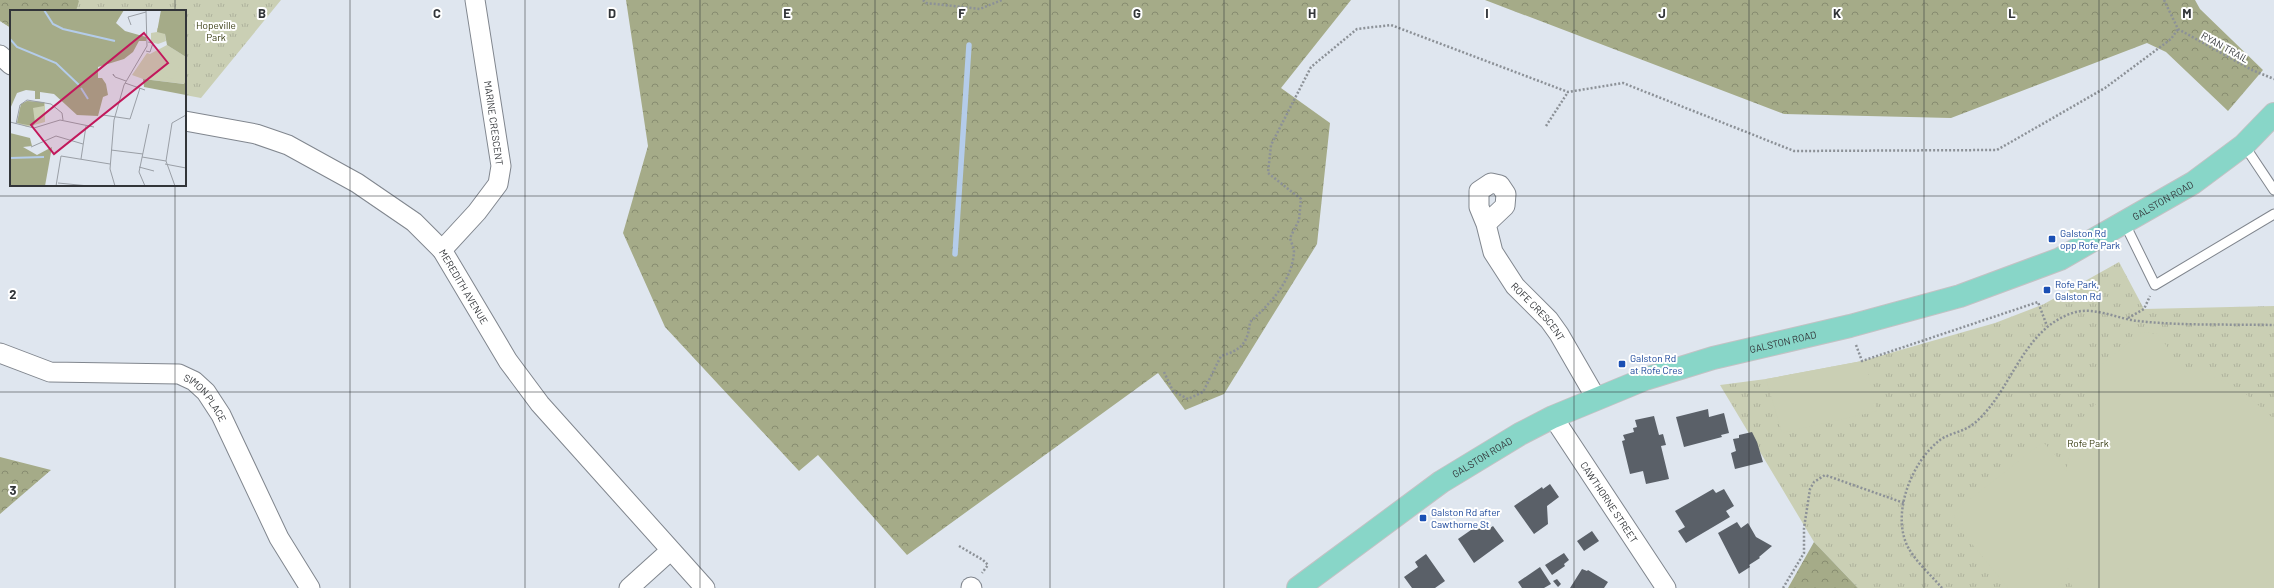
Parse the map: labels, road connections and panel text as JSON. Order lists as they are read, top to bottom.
{
  "streets": {
    "main road": ["GALSTON ROAD"],
    "street": [
      "MARINE CRESCENT",
      "MEREDITH AVENUE",
      "ROFE CRESCENT",
      "SIMON PLACE",
      "CAWTHORNE STREET"
    ],
    "path": ["RYAN TRAIL"]
  },
  "crossings": [
    ["MARINE CRESCENT", "MEREDITH AVENUE"],
    ["GALSTON ROAD", "ROFE CRESCENT"],
    ["GALSTON ROAD", "CAWTHORNE STREET"]
  ],
  "parks": ["Hopeville Park", "Rofe Park"],
  "places": {
    "transit": [
      "Galston Rd opp Rofe Park",
      "Rofe Park, Galston Rd",
      "Galston Rd at Rofe Cres",
      "Galston Rd after Cawthorne St"
    ]
  },
  "grid": {
    "columns": [
      "B",
      "C",
      "D",
      "E",
      "F",
      "G",
      "H",
      "I",
      "J",
      "K",
      "L",
      "M"
    ],
    "rows": ["2", "3"]
  }
}
